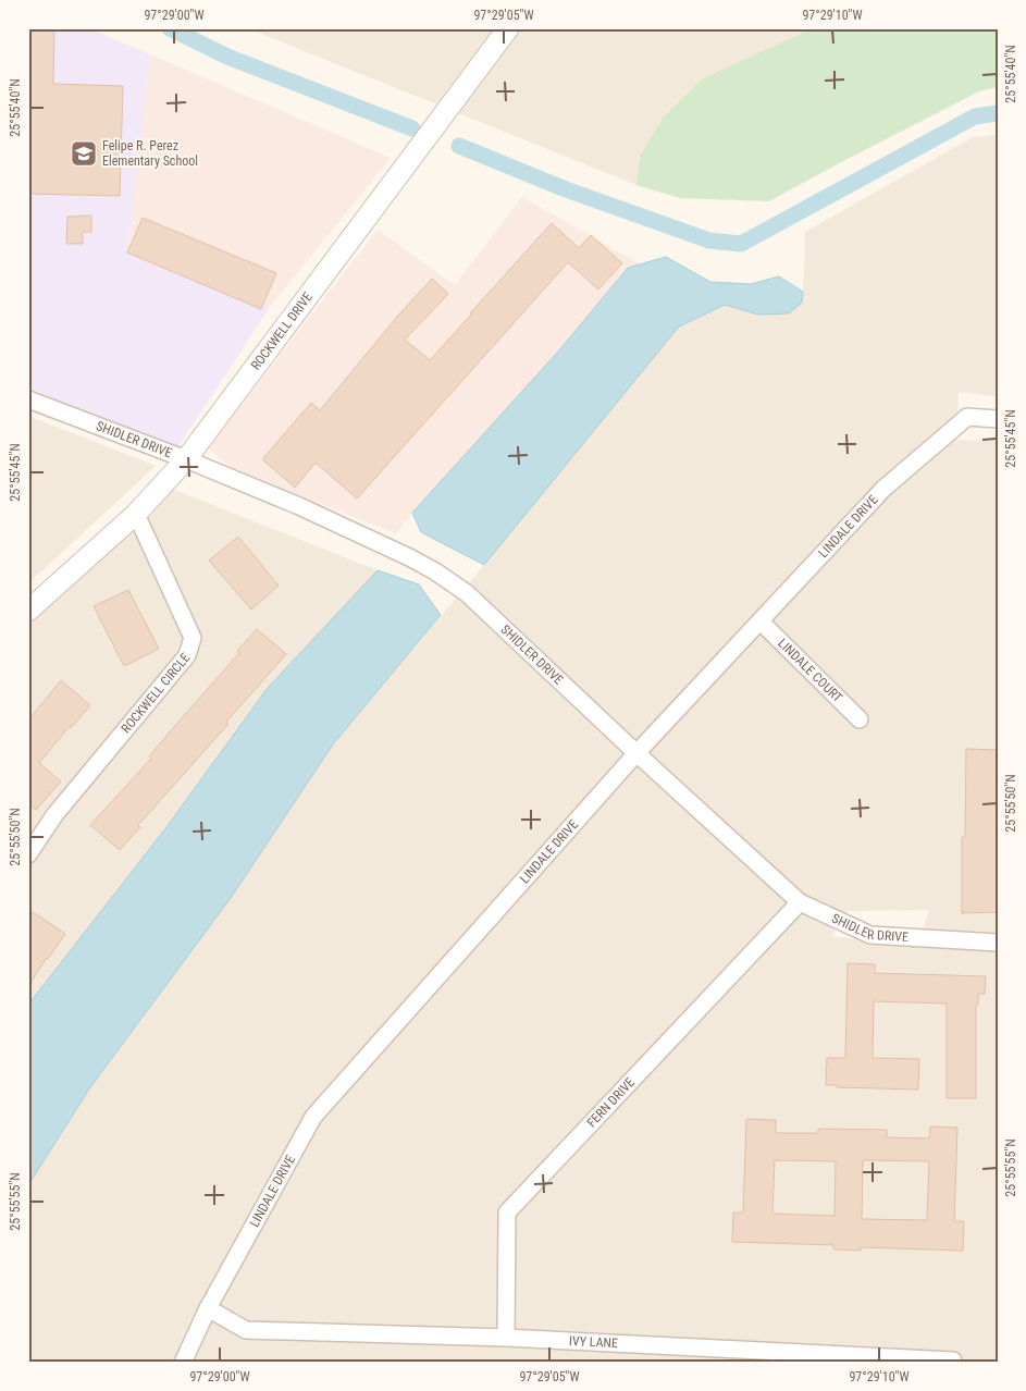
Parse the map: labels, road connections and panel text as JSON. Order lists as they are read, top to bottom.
{
  "streets": {
    "street": [
      "ROCKWELL DRIVE",
      "SHIDLER DRIVE",
      "LINDALE DRIVE",
      "LINDALE COURT",
      "ROCKWELL CIRCLE",
      "FERN DRIVE",
      "IVY LANE"
    ]
  },
  "crossings": [
    ["ROCKWELL DRIVE", "SHIDLER DRIVE"],
    ["ROCKWELL DRIVE", "ROCKWELL CIRCLE"],
    ["SHIDLER DRIVE", "LINDALE DRIVE"],
    ["SHIDLER DRIVE", "FERN DRIVE"],
    ["LINDALE DRIVE", "LINDALE COURT"],
    ["LINDALE DRIVE", "IVY LANE"],
    ["FERN DRIVE", "IVY LANE"]
  ],
  "places": {
    "school or university": ["Felipe R. Perez Elementary School"]
  },
  "coordinates": [
    "97°29'00\"W",
    "97°29'05\"W",
    "97°29'10\"W",
    "25°55'40\"N",
    "25°55'45\"N",
    "25°55'50\"N",
    "25°55'55\"N"
  ]
}
